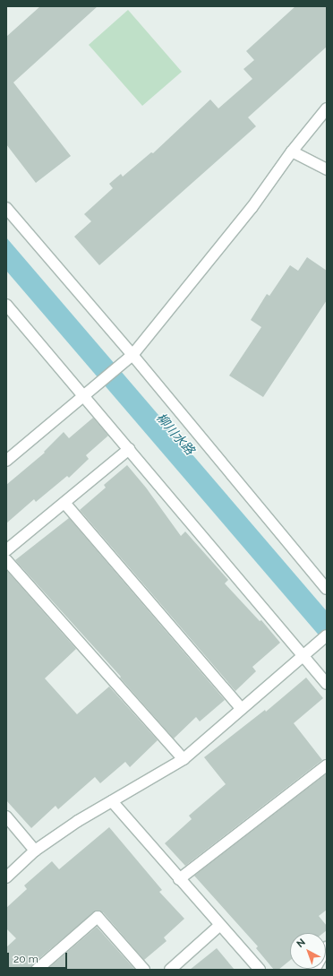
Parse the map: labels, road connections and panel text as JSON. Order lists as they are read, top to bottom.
{
  "water": ["柳川水路"],
  "scale_bar": "20 m",
  "north": "top left"
}
